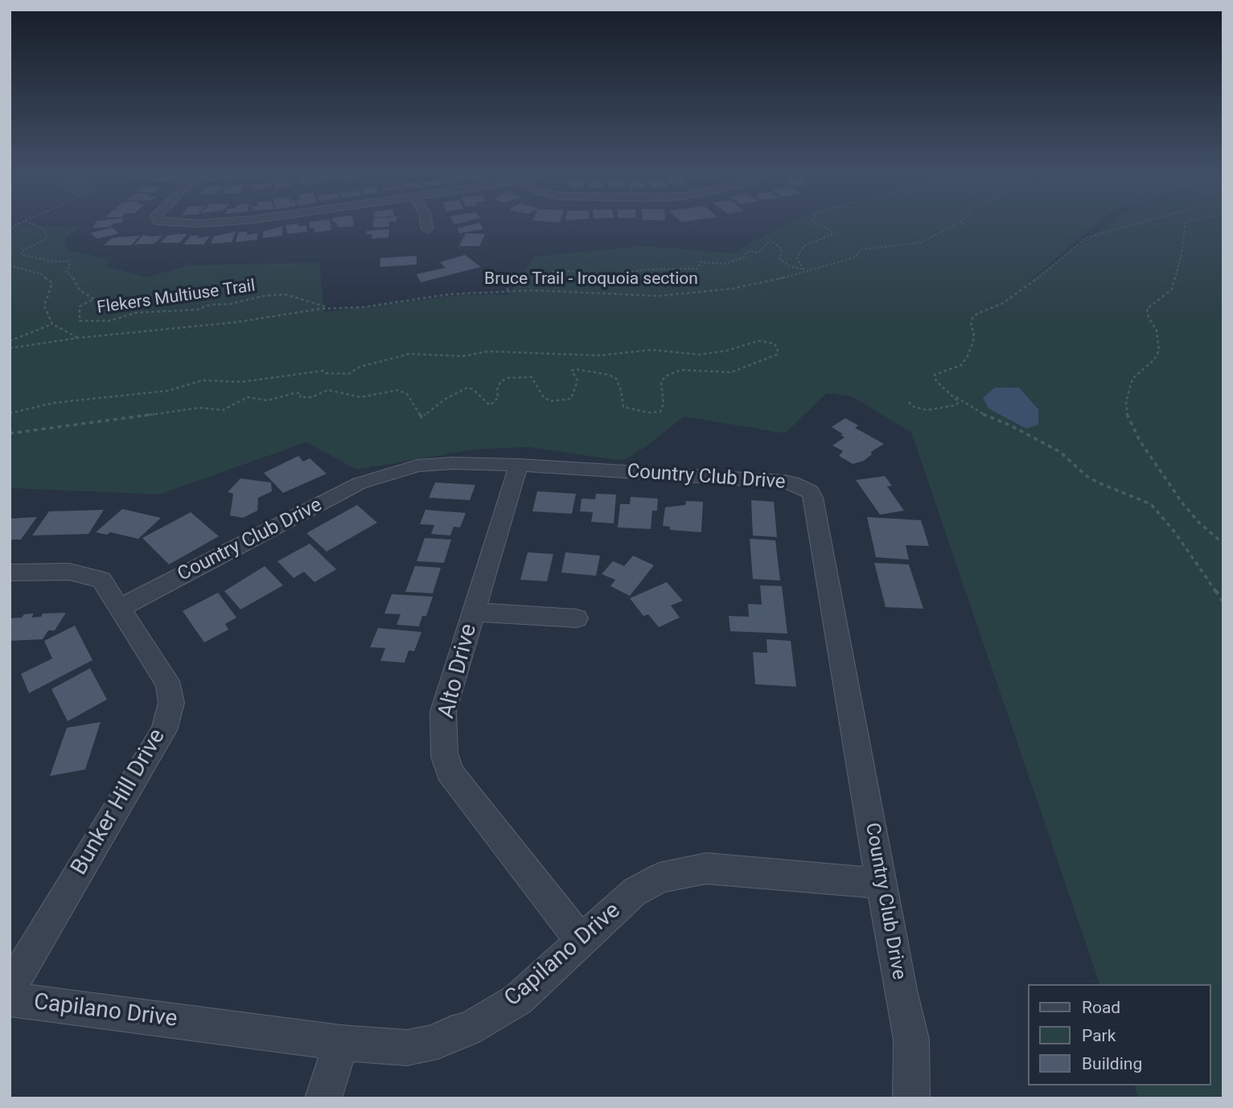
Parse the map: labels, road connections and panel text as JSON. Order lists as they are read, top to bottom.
{
  "streets": {
    "street": [
      "Country Club Drive",
      "Alto Drive",
      "Bunker Hill Drive",
      "Capilano Drive"
    ],
    "path": ["Bruce Trail - Iroquoia section", "Flekers Multiuse Trail"]
  },
  "crossings": [
    ["Bruce Trail - Iroquoia section", "Flekers Multiuse Trail"],
    ["Country Club Drive", "Alto Drive"],
    ["Country Club Drive", "Bunker Hill Drive"],
    ["Country Club Drive", "Capilano Drive"],
    ["Alto Drive", "Capilano Drive"]
  ],
  "legend": ["Road", "Park", "Building"]
}
